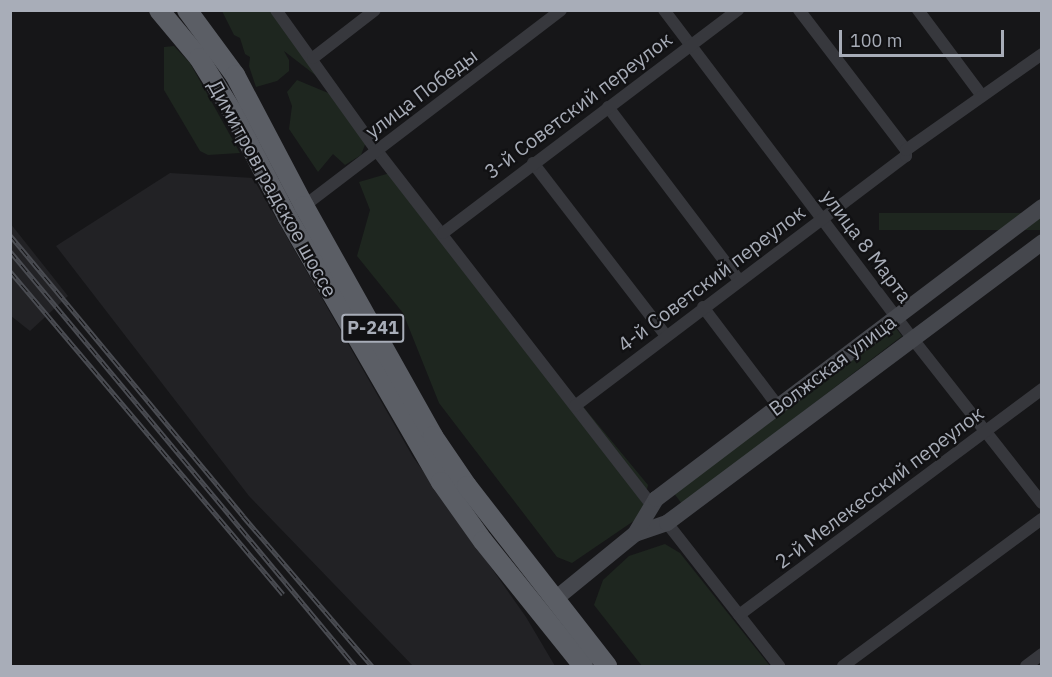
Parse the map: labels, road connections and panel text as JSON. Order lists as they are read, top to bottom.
{
  "streets": {
    "highway": ["Димитровградское шоссе", "Р-241"],
    "main road": ["Волжская улица"],
    "street": [
      "улица Победы",
      "3-й Советский переулок",
      "улица 8 Марта",
      "4-й Советский переулок",
      "2-й Мелекесский переулок"
    ]
  },
  "crossings": [
    ["улица Победы", "Димитровградское шоссе"],
    ["3-й Советский переулок", "улица 8 Марта"],
    ["Димитровградское шоссе", "Волжская улица"],
    ["улица 8 Марта", "4-й Советский переулок"],
    ["улица 8 Марта", "Волжская улица"],
    ["улица 8 Марта", "2-й Мелекесский переулок"]
  ],
  "scale_bar": "100 m"
}
